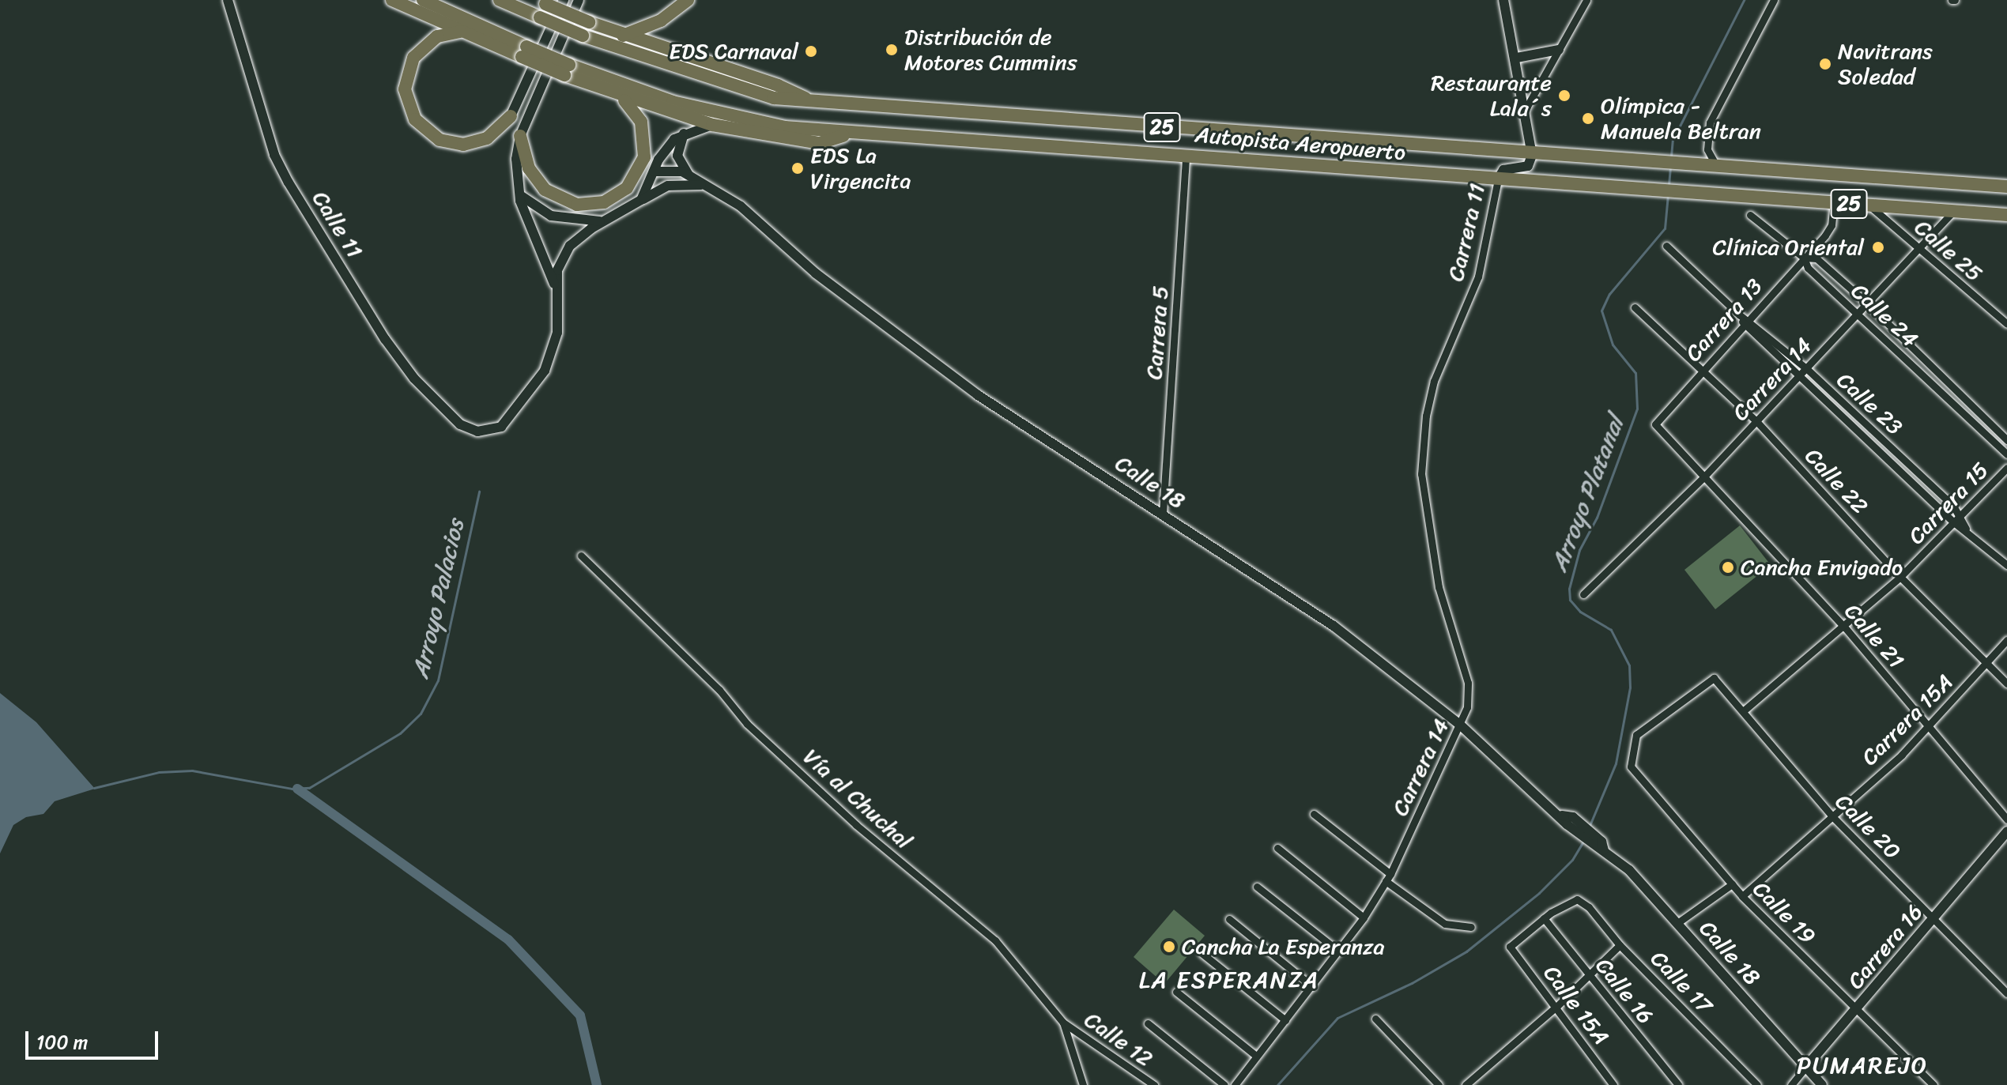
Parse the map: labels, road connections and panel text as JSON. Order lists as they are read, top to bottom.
{
  "streets": {
    "highway": ["25", "Autopista Aeropuerto"],
    "main road": [
      "Calle 11",
      "Carrera 11",
      "Calle 18",
      "Carrera 16"
    ],
    "street": [
      "Calle 25",
      "Calle 24",
      "Carrera 13",
      "Carrera 5",
      "Carrera 14",
      "Calle 23",
      "Calle 22",
      "Carrera 15",
      "Calle 21",
      "Carrera 15A",
      "Vía al Chuchal",
      "Calle 20",
      "Calle 19",
      "Calle 17",
      "Calle 16",
      "Calle 15A",
      "Calle 12"
    ]
  },
  "crossings": [
    ["Autopista Aeropuerto", "Carrera 11"],
    ["Autopista Aeropuerto", "Calle 25"],
    ["Autopista Aeropuerto", "Carrera 13"],
    ["Autopista Aeropuerto", "Carrera 5"],
    ["Autopista Aeropuerto", "Carrera 14"],
    ["Calle 11", "Calle 18"],
    ["Carrera 11", "Carrera 14"],
    ["Calle 25", "Carrera 14"],
    ["Calle 24", "Carrera 13"],
    ["Calle 24", "Carrera 14"],
    ["Carrera 13", "Calle 23"],
    ["Carrera 13", "Calle 22"],
    ["Carrera 13", "Calle 21"],
    ["Carrera 5", "Calle 18"],
    ["Carrera 14", "Calle 23"],
    ["Carrera 14", "Calle 22"],
    ["Carrera 14", "Calle 18"],
    ["Carrera 14", "Calle 21"],
    ["Calle 23", "Carrera 15"],
    ["Calle 22", "Carrera 15"],
    ["Calle 22", "Carrera 15A"],
    ["Calle 18", "Carrera 16"],
    ["Carrera 15", "Calle 21"],
    ["Carrera 15", "Calle 20"],
    ["Calle 21", "Carrera 15A"],
    ["Carrera 15A", "Calle 20"],
    ["Carrera 15A", "Calle 19"],
    ["Vía al Chuchal", "Calle 12"],
    ["Calle 20", "Calle 19"],
    ["Calle 20", "Carrera 16"],
    ["Calle 19", "Carrera 16"],
    ["Calle 17", "Calle 16"],
    ["Calle 17", "Calle 15A"],
    ["Calle 16", "Calle 15A"]
  ],
  "districts": ["LA ESPERANZA", "PUMAREJO"],
  "water": ["Arroyo Platanal", "Arroyo Palacios"],
  "places": [
    "Distribución de Motores Cummins",
    "EDS Carnaval",
    "Navitrans Soledad",
    "Restaurante Lala´s",
    "Olímpica - Manuela Beltran",
    "EDS La Virgencita",
    "Clínica Oriental",
    "Cancha Envigado",
    "Cancha La Esperanza"
  ],
  "scale_bar": "100 m"
}
